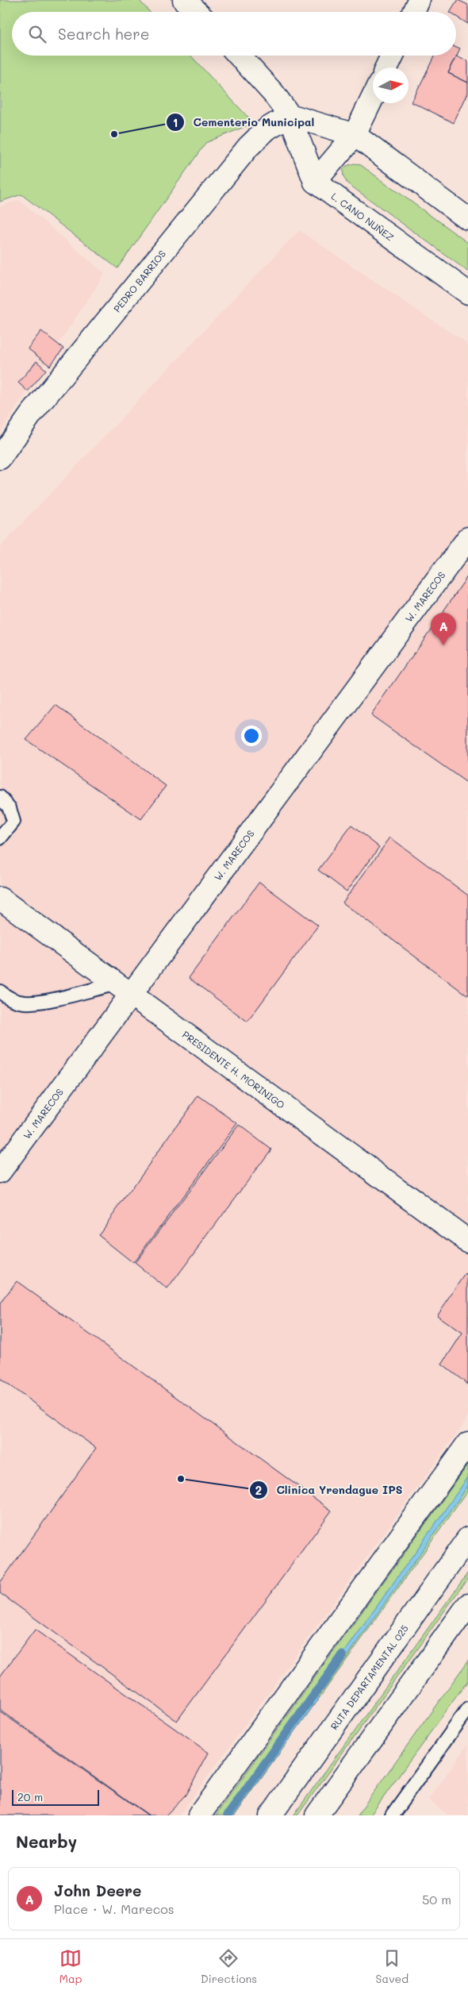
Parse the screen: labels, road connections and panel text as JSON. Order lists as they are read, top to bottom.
{
  "streets": {
    "main road": [
      "L. CANO NUÑEZ",
      "PEDRO BARRIOS",
      "W. MARECOS",
      "PRESIDENTE H. MORINIGO",
      "RUTA DEPARTAMENTAL 025"
    ]
  },
  "crossings": [
    ["W. MARECOS", "PRESIDENTE H. MORINIGO"]
  ],
  "places": ["Cementerio Municipal", "Clinica Yrendague IPS"],
  "scale_bar": "20 m",
  "north": "right",
  "page": {
    "search": "Search here",
    "pins": "A",
    "scale": "20 m",
    "heading": "Nearby",
    "list": [
      {
        "mark": "A",
        "name": "John Deere",
        "note": "Place · W. Marecos",
        "value": "50 m"
      }
    ],
    "nav": ["Map", "Directions", "Saved"]
  }
}
